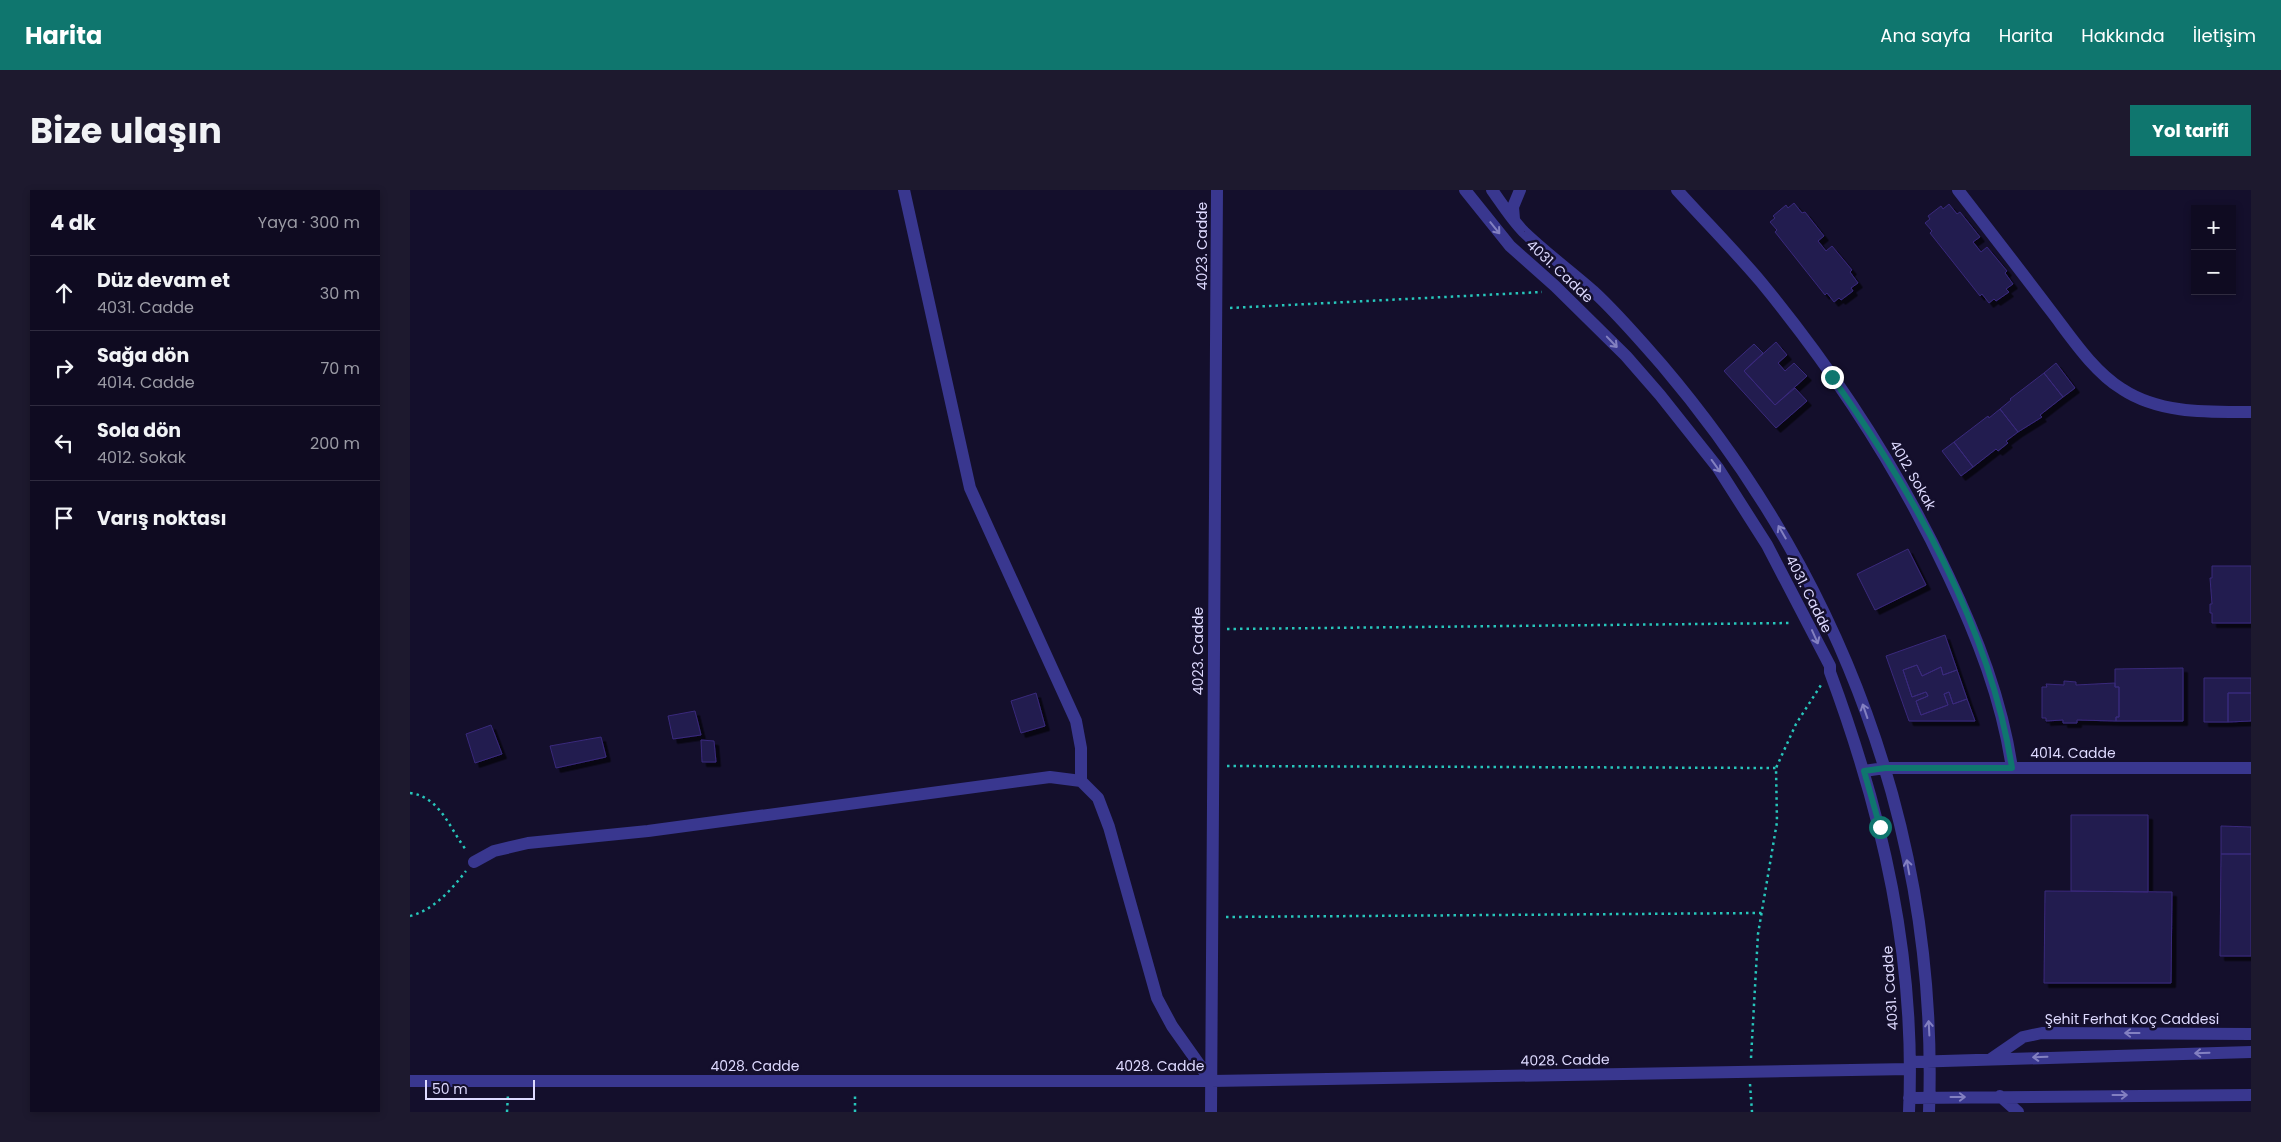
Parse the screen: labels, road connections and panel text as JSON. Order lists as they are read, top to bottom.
{
  "streets": {
    "street": [
      "4023. Cadde",
      "4031. Cadde",
      "4012. Sokak",
      "4014. Cadde",
      "Şehit Ferhat Koç Caddesi",
      "4028. Cadde"
    ]
  },
  "crossings": [
    ["4023. Cadde", "4028. Cadde"],
    ["4031. Cadde", "4014. Cadde"],
    ["4031. Cadde", "4028. Cadde"],
    ["4012. Sokak", "4014. Cadde"]
  ],
  "scale_bar": "50 m",
  "page": {
    "header": "Harita",
    "nav": [
      "Ana sayfa",
      "Harita",
      "Hakkında",
      "İletişim"
    ],
    "title": "Bize ulaşın",
    "buttons": "Yol tarifi",
    "heading": ["4 dk", "Yaya · 300 m"],
    "map_buttons": ["+", "−"],
    "list": [
      ["Düz devam et", "4031. Cadde", "30 m"],
      ["Sağa dön", "4014. Cadde", "70 m"],
      ["Sola dön", "4012. Sokak", "200 m"],
      "Varış noktası"
    ],
    "scale": "50 m"
  }
}
